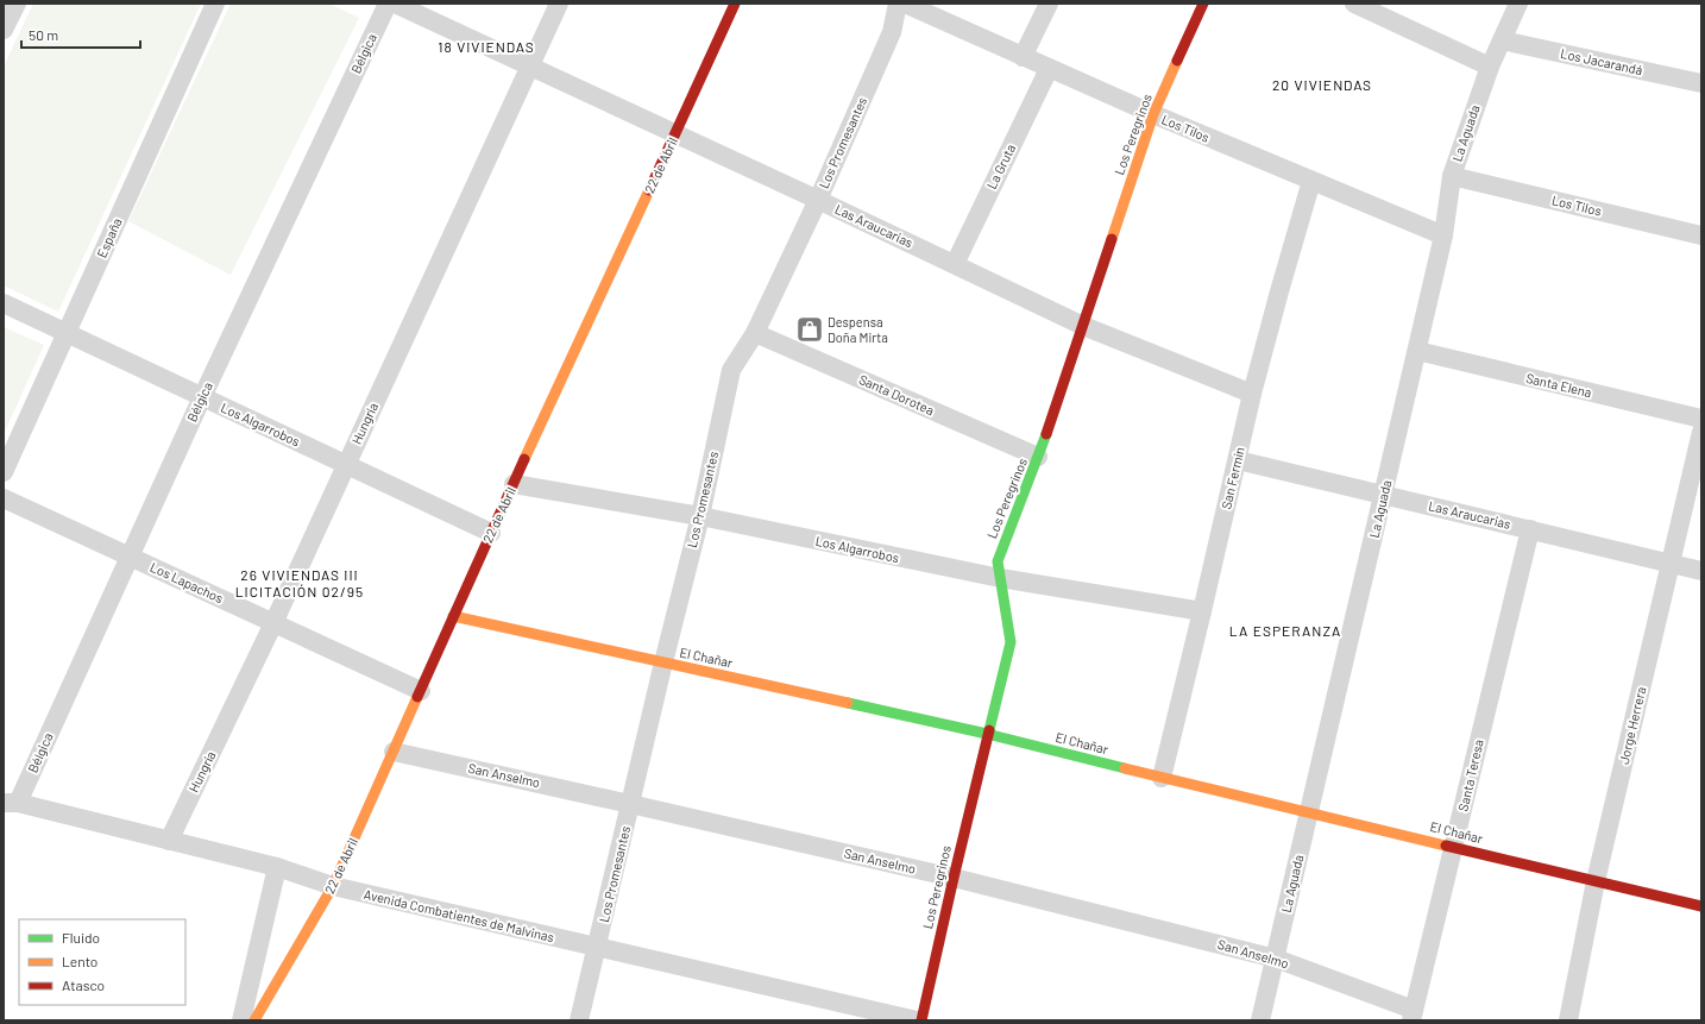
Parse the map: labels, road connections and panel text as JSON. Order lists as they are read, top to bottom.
{
  "streets": {
    "street": [
      "Bélgica",
      "Los Jacarandá",
      "Los Tilos",
      "La Aguada",
      "Los Peregrinos",
      "Los Promesantes",
      "22 de Abril",
      "La Gruta",
      "Las Araucarias",
      "España",
      "Santa Elena",
      "Santa Dorotea",
      "Hungría",
      "Los Algarrobos",
      "San Fermín",
      "Los Lapachos",
      "El Chañar",
      "Jorge Herrera",
      "San Anselmo",
      "Santa Teresa",
      "Avenida Combatientes de Malvinas"
    ]
  },
  "crossings": [
    ["Bélgica", "Los Algarrobos"],
    ["Bélgica", "Los Lapachos"],
    ["Bélgica", "Avenida Combatientes de Malvinas"],
    ["Los Jacarandá", "La Aguada"],
    ["Los Tilos", "La Aguada"],
    ["Los Tilos", "Los Peregrinos"],
    ["Los Tilos", "La Gruta"],
    ["Los Tilos", "San Fermín"],
    ["La Aguada", "Las Araucarias"],
    ["La Aguada", "Santa Elena"],
    ["La Aguada", "El Chañar"],
    ["La Aguada", "San Anselmo"],
    ["Los Peregrinos", "Las Araucarias"],
    ["Los Peregrinos", "Santa Dorotea"],
    ["Los Peregrinos", "Los Algarrobos"],
    ["Los Peregrinos", "El Chañar"],
    ["Los Peregrinos", "San Anselmo"],
    ["Los Promesantes", "Las Araucarias"],
    ["Los Promesantes", "Santa Dorotea"],
    ["Los Promesantes", "Los Algarrobos"],
    ["Los Promesantes", "El Chañar"],
    ["Los Promesantes", "San Anselmo"],
    ["Los Promesantes", "Avenida Combatientes de Malvinas"],
    ["22 de Abril", "Las Araucarias"],
    ["22 de Abril", "Los Algarrobos"],
    ["22 de Abril", "Los Lapachos"],
    ["22 de Abril", "El Chañar"],
    ["22 de Abril", "San Anselmo"],
    ["22 de Abril", "Avenida Combatientes de Malvinas"],
    ["La Gruta", "Las Araucarias"],
    ["Las Araucarias", "Hungría"],
    ["Las Araucarias", "San Fermín"],
    ["Las Araucarias", "Jorge Herrera"],
    ["Las Araucarias", "Santa Teresa"],
    ["España", "Los Algarrobos"],
    ["Hungría", "Los Algarrobos"],
    ["Hungría", "Los Lapachos"],
    ["Hungría", "Avenida Combatientes de Malvinas"],
    ["Los Algarrobos", "San Fermín"],
    ["San Fermín", "El Chañar"],
    ["El Chañar", "Jorge Herrera"],
    ["El Chañar", "Santa Teresa"],
    ["San Anselmo", "Santa Teresa"]
  ],
  "districts": [
    "18 VIVIENDAS",
    "20 VIVIENDAS",
    "26 VIVIENDAS III LICITACIÓN 02/95",
    "LA ESPERANZA"
  ],
  "places": {
    "shop": ["Despensa Doña Mirta"]
  },
  "legend": ["Fluido", "Lento", "Atasco"],
  "scale_bar": "50 m"
}
